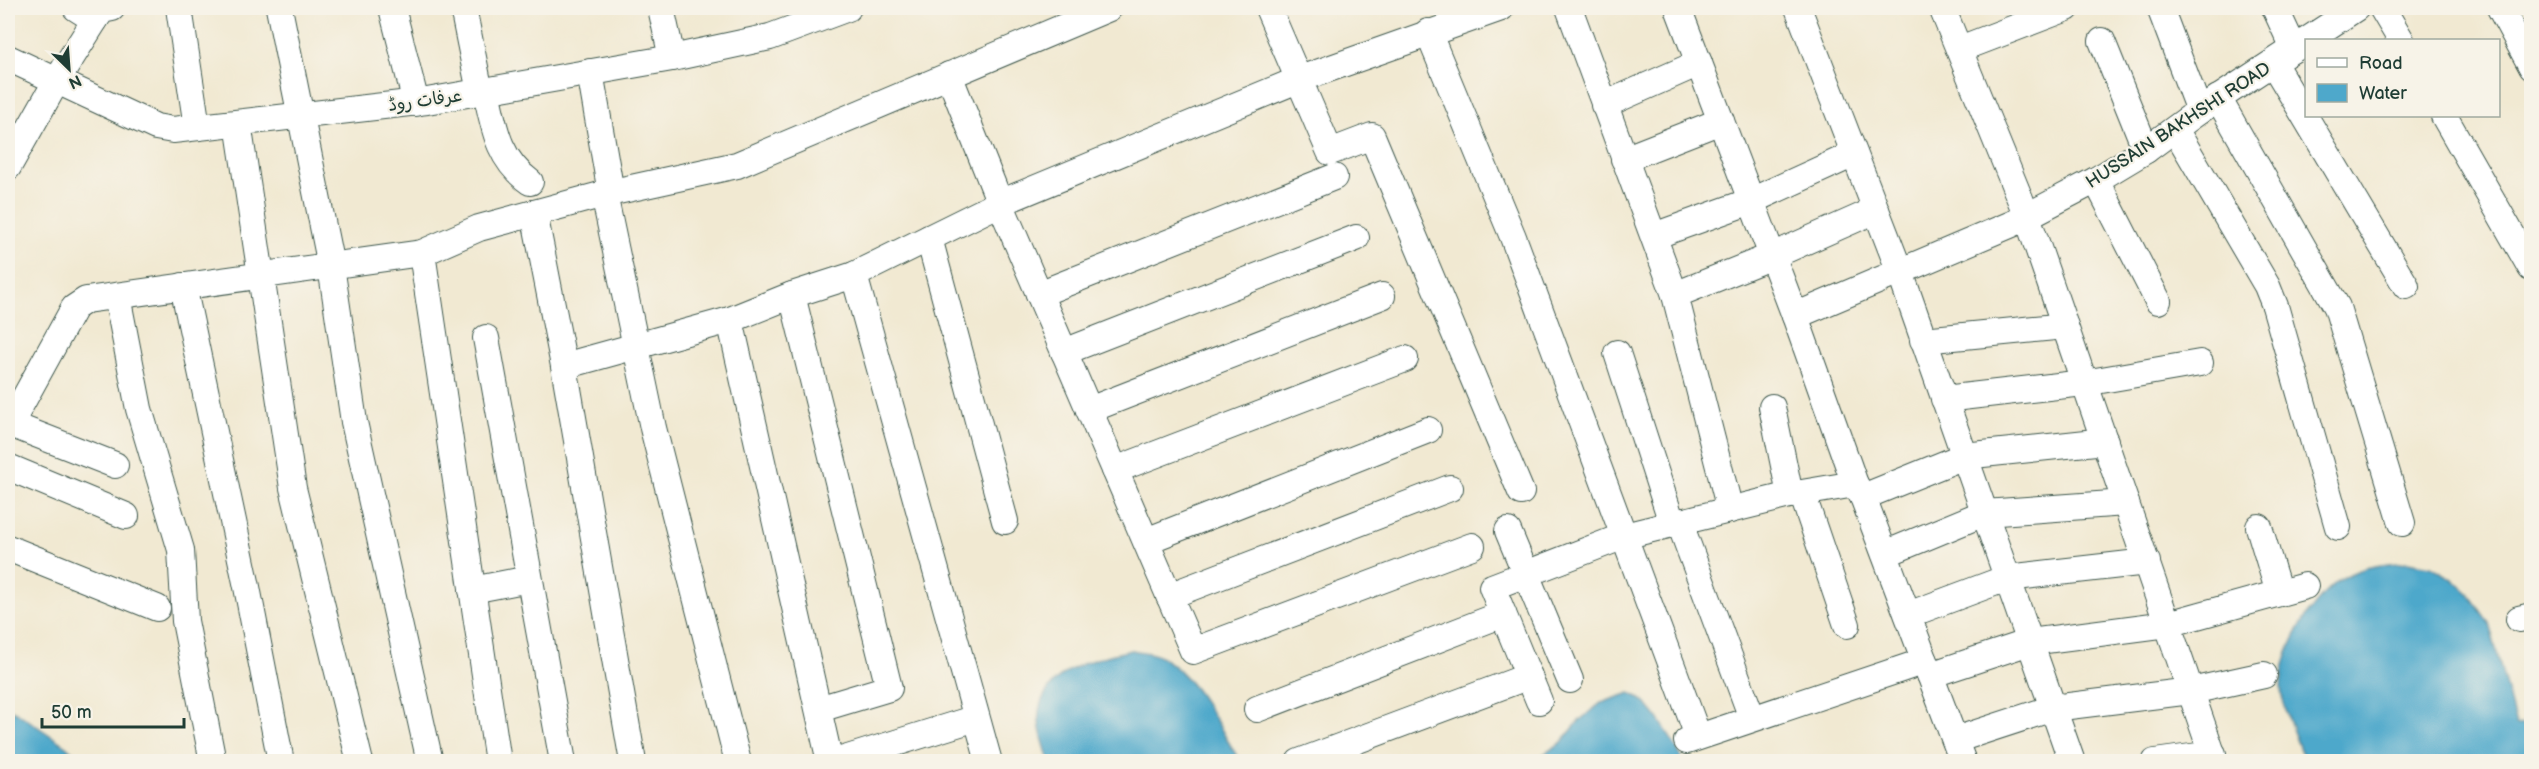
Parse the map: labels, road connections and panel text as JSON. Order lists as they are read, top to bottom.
{
  "streets": {
    "street": ["عرفات روڈ", "HUSSAIN BAKHSHI ROAD"]
  },
  "legend": ["Road", "Water"],
  "scale_bar": "50 m",
  "north": "bottom right"
}
